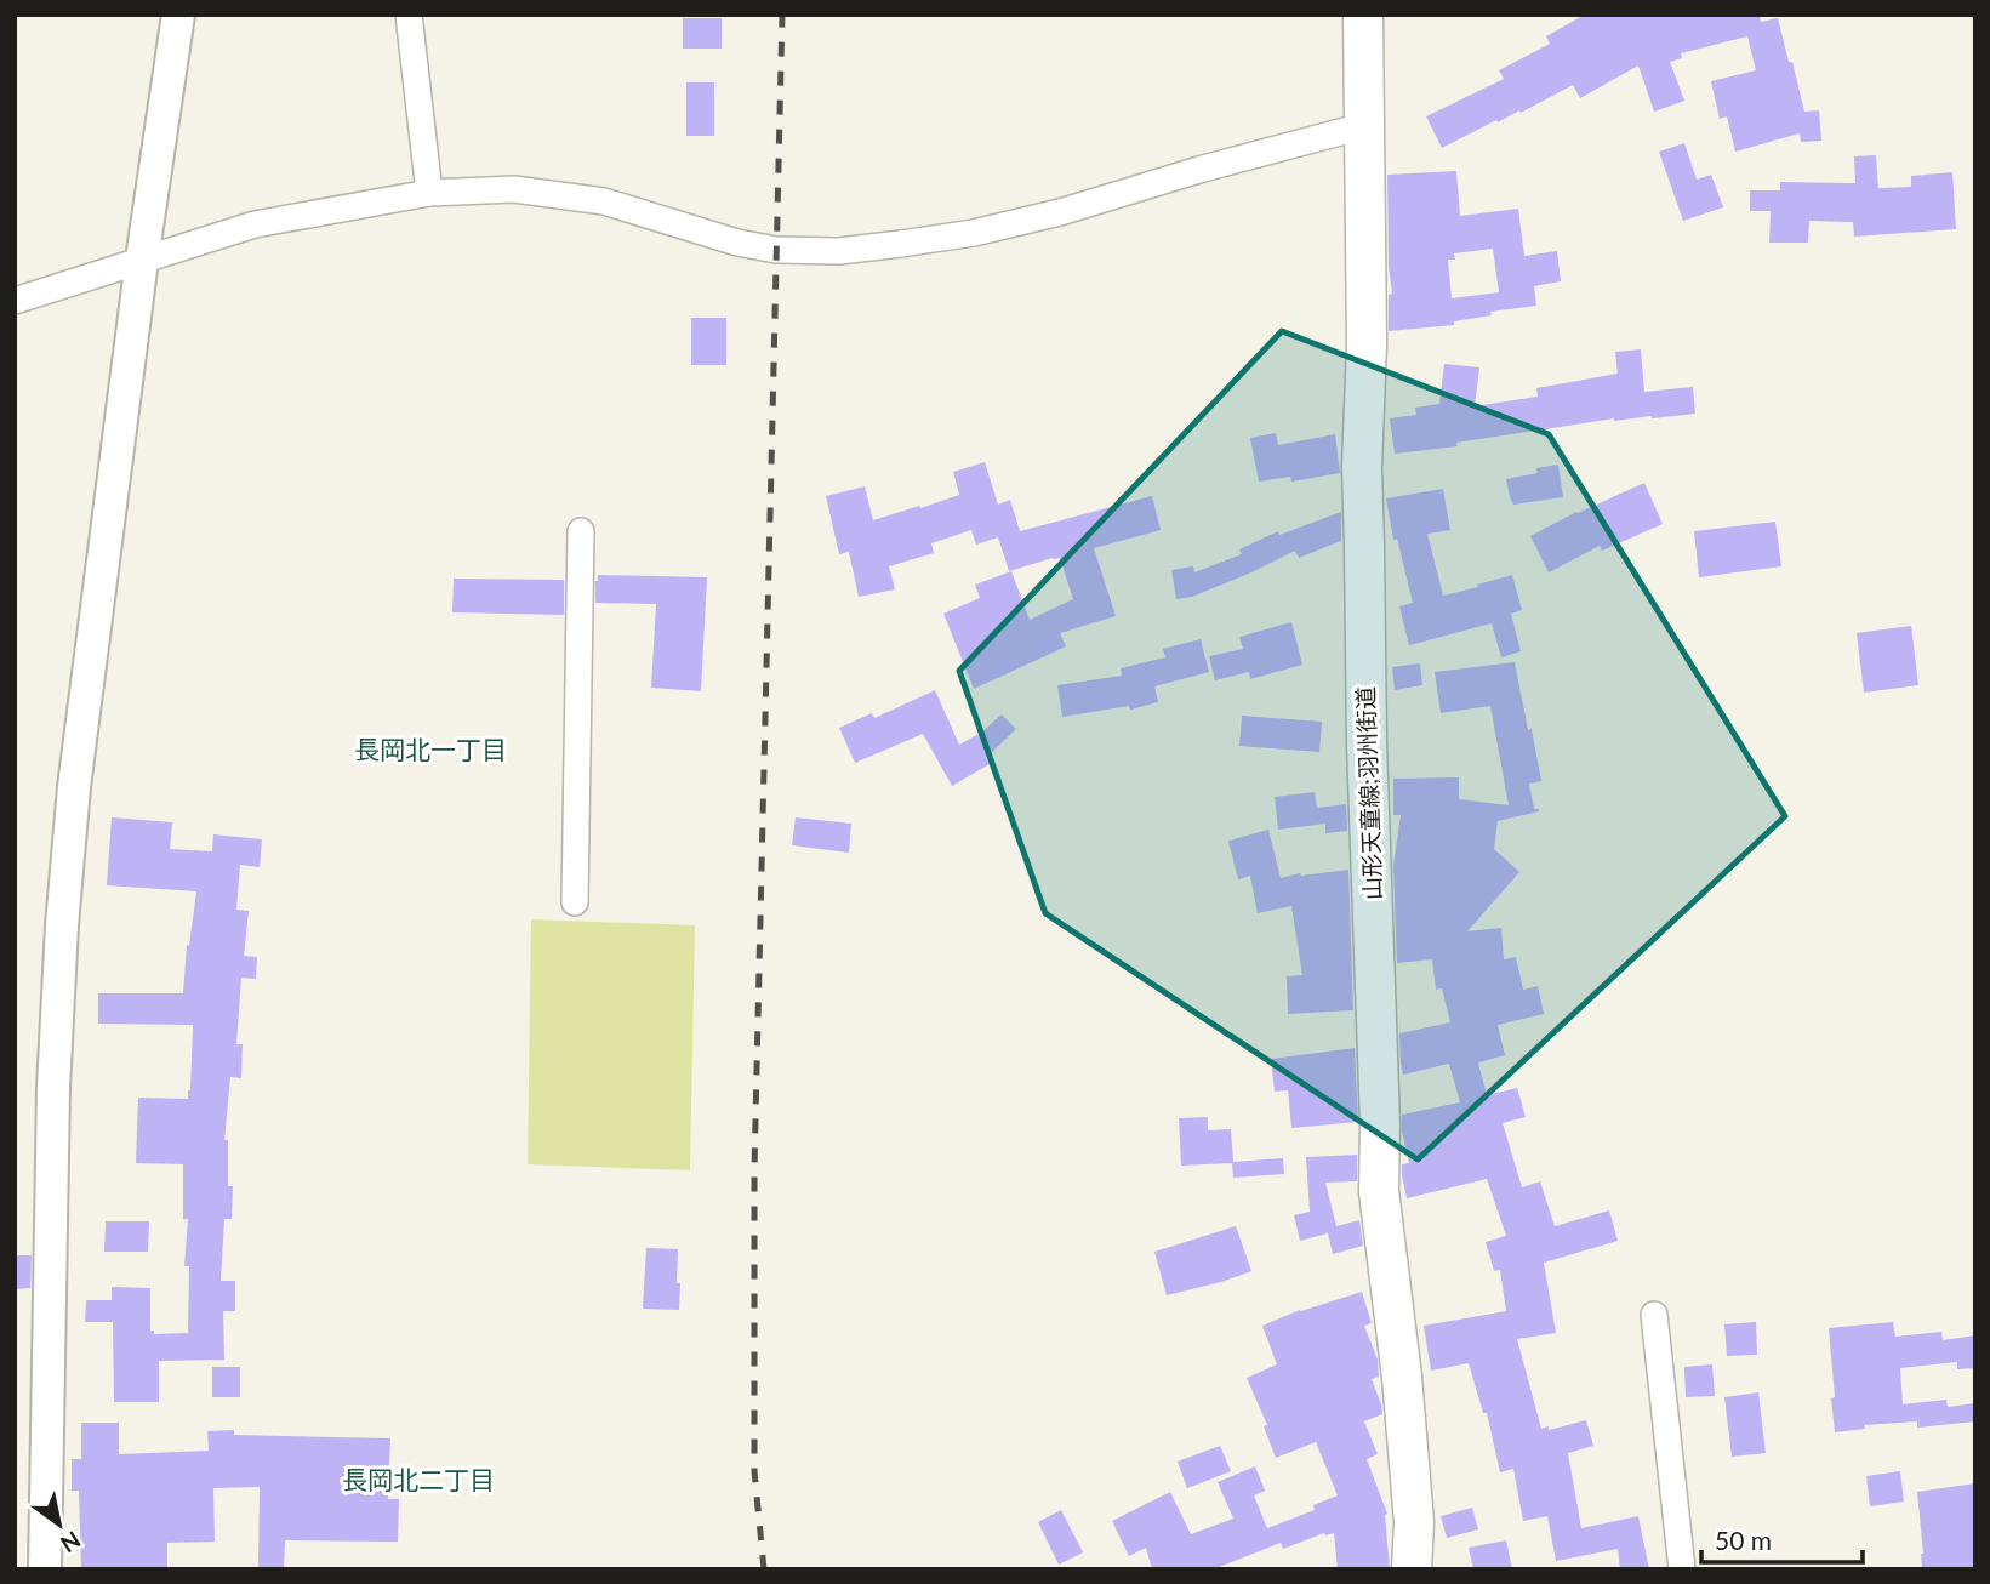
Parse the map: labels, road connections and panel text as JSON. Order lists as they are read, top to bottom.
{
  "streets": {
    "main road": ["山形天童線;羽州街道"]
  },
  "districts": ["長岡北一丁目", "長岡北二丁目"],
  "scale_bar": "50 m",
  "north": "bottom right"
}
